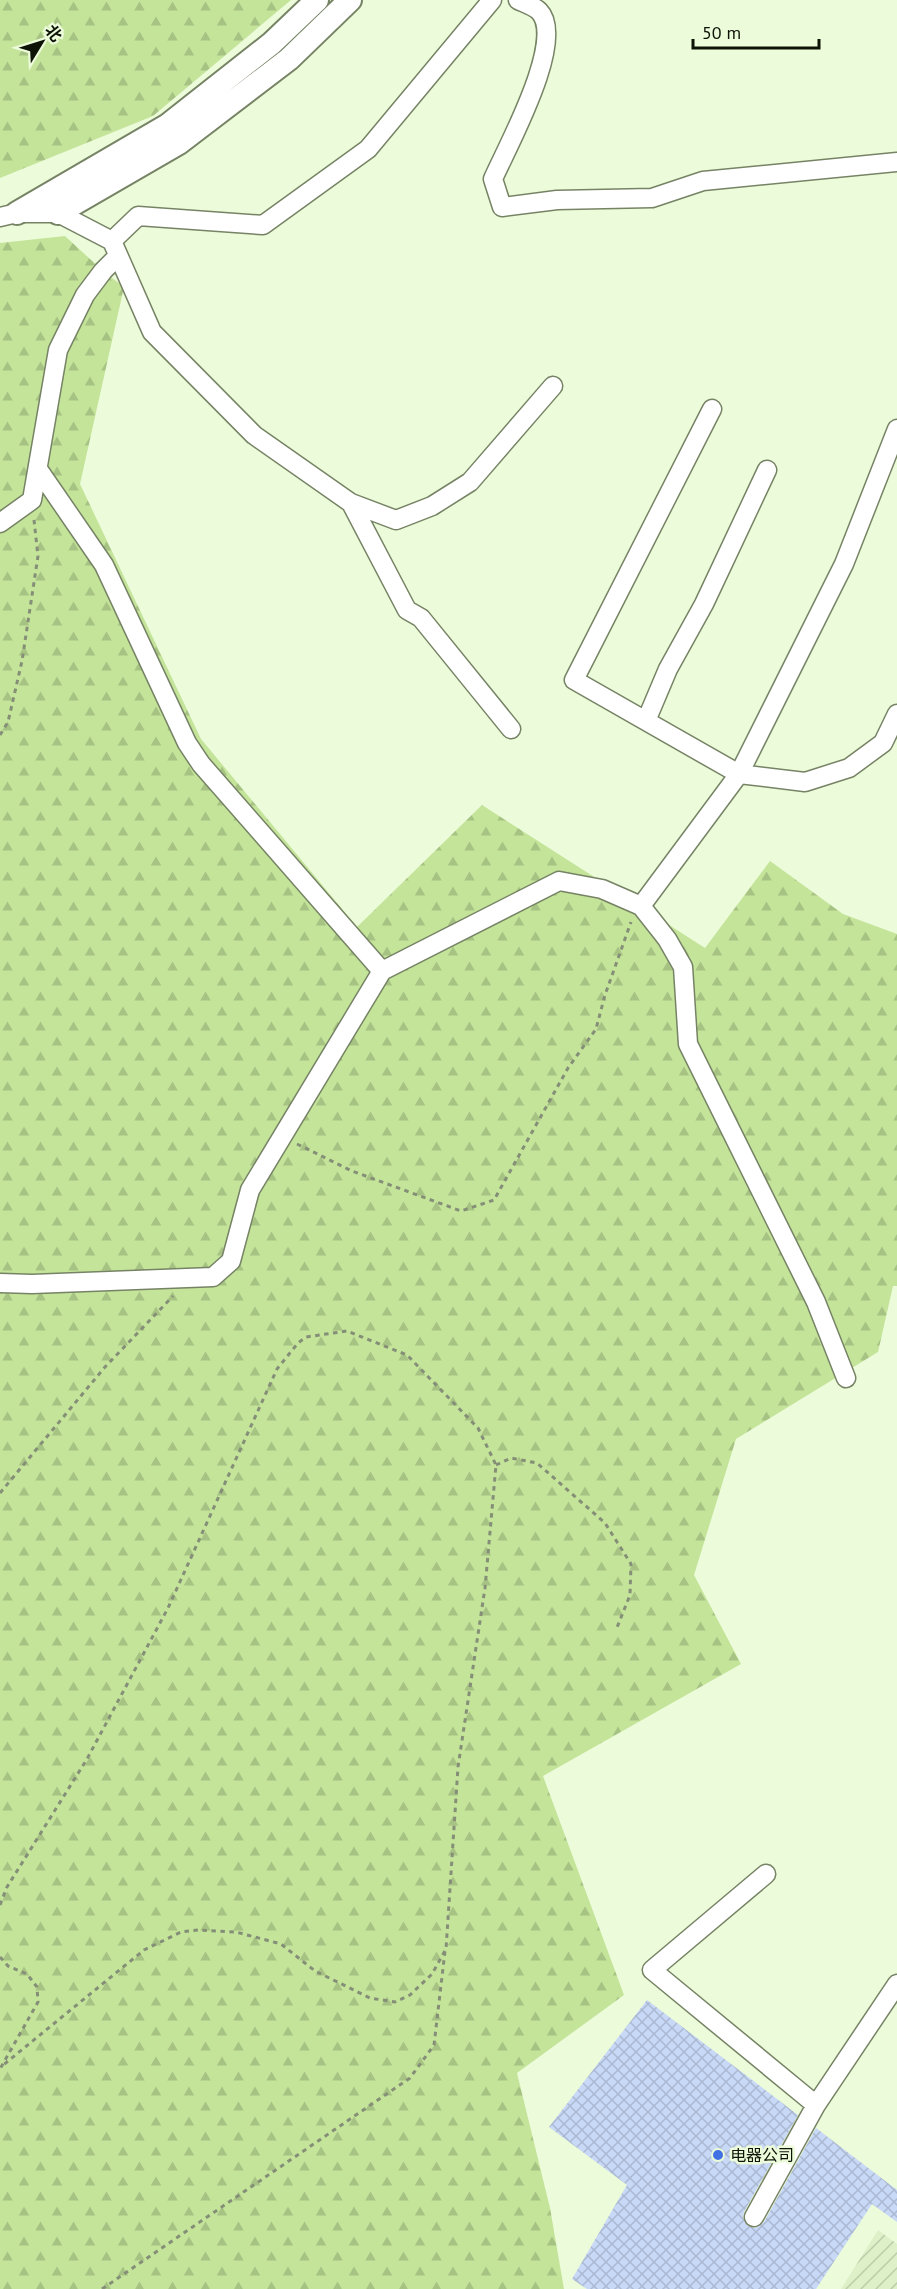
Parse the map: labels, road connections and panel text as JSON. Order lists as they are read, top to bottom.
{
  "places": ["电器公司"],
  "scale_bar": "50 m",
  "north": "top right"
}
